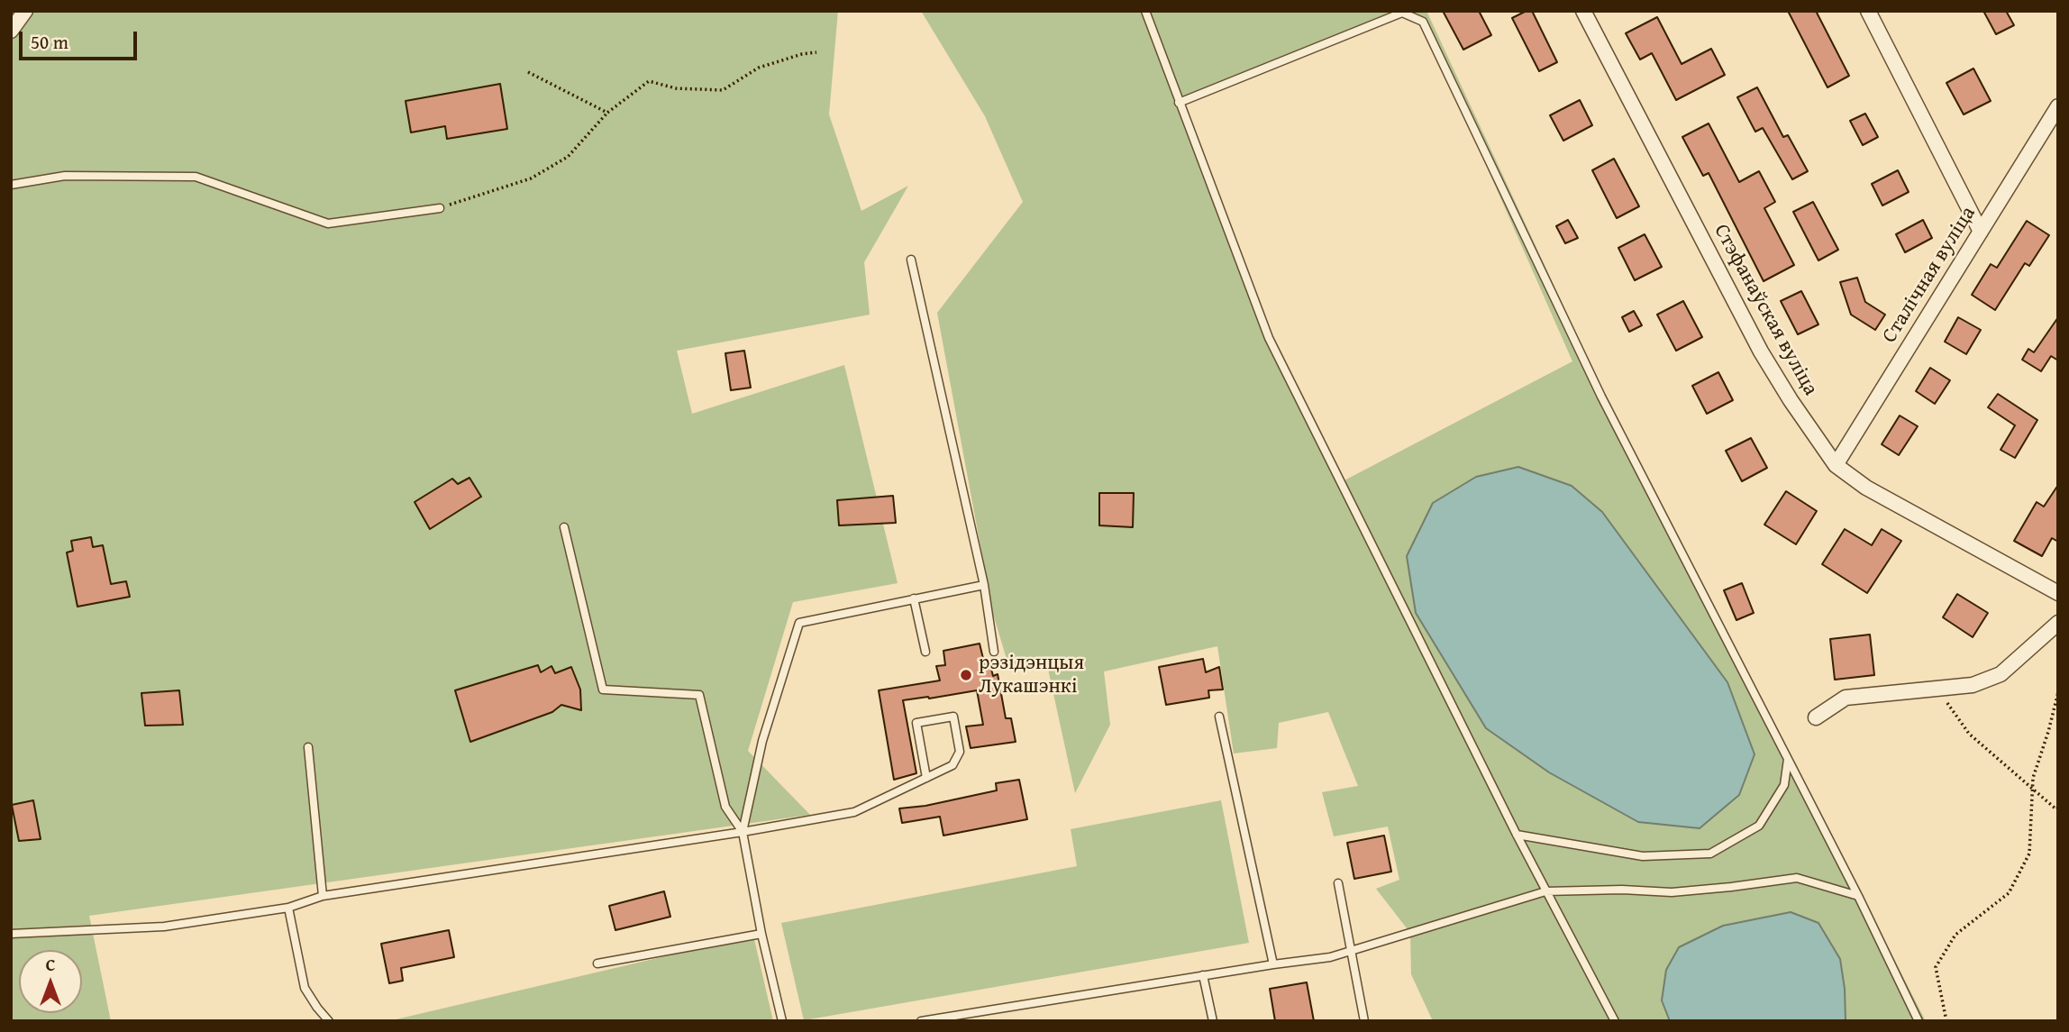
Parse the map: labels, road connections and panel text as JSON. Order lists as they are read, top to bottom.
{
  "streets": {
    "street": ["Сталічная вуліца", "Стэфанаўская вуліца"]
  },
  "crossings": [
    ["Сталічная вуліца", "Стэфанаўская вуліца"]
  ],
  "places": ["рэзідэнцыя Лукашэнкі"],
  "scale_bar": "50 m",
  "north": "top"
}
